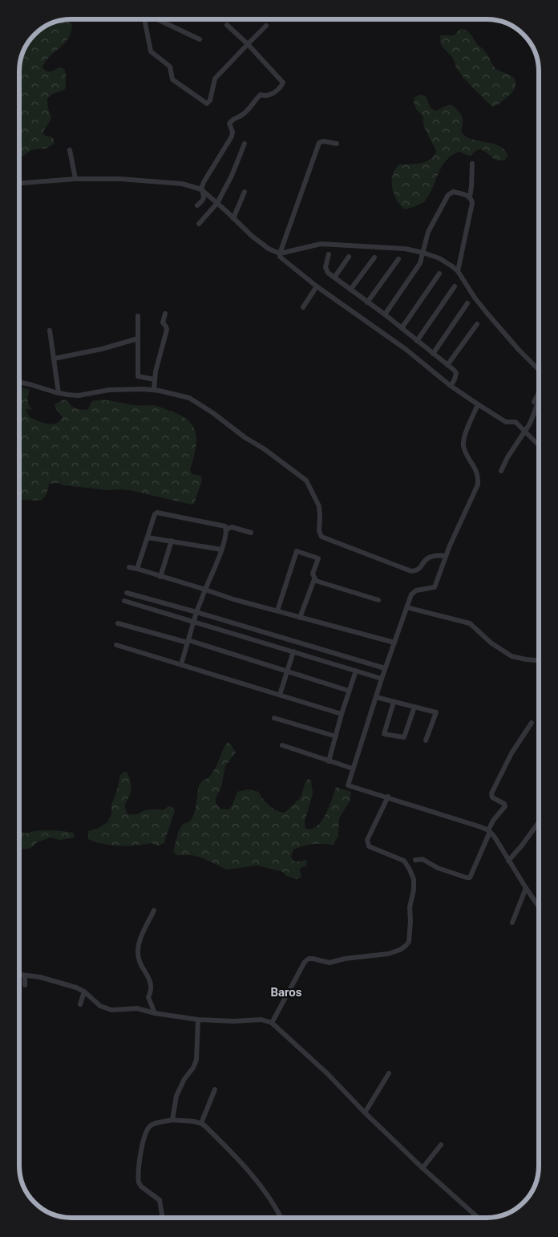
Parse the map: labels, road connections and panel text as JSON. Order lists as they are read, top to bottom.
{
  "districts": ["Baros"]
}
